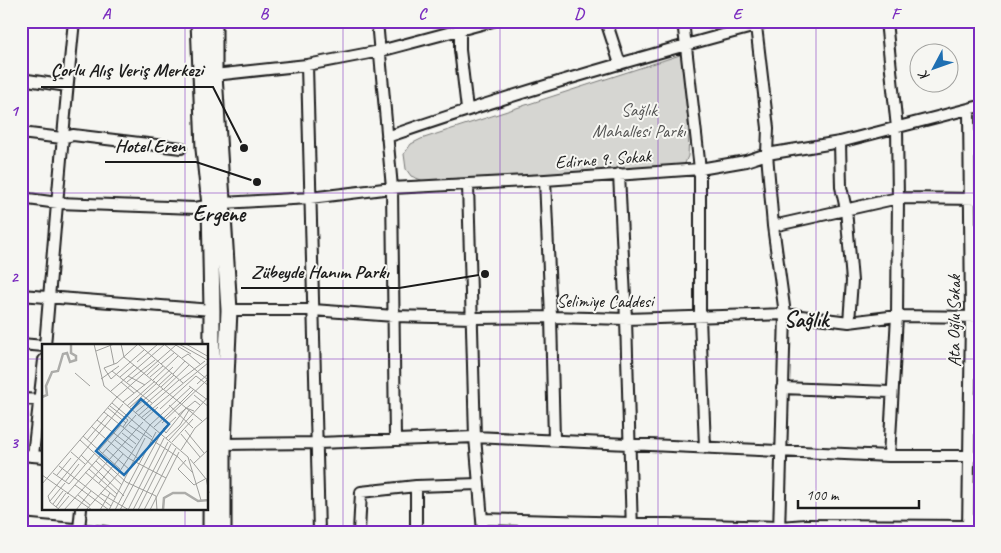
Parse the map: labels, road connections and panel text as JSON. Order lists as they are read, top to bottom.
{
  "streets": {
    "street": ["Edirne 9. Sokak", "Selimiye Caddesi", "Ata Oğlu Sokak"]
  },
  "crossings": [
    ["Edirne 9. Sokak", "Ata Oğlu Sokak"],
    ["Selimiye Caddesi", "Ata Oğlu Sokak"]
  ],
  "districts": ["Ergene", "Sağlık"],
  "parks": ["Sağlık Mahallesi Parkı"],
  "places": ["Çorlu Alış Veriş Merkezi", "Hotel Eren", "Zübeyde Hanım Parkı"],
  "scale_bar": "100 m",
  "north": "bottom left",
  "grid": {
    "columns": [
      "A",
      "B",
      "C",
      "D",
      "E",
      "F"
    ],
    "rows": ["1", "2", "3"]
  }
}
